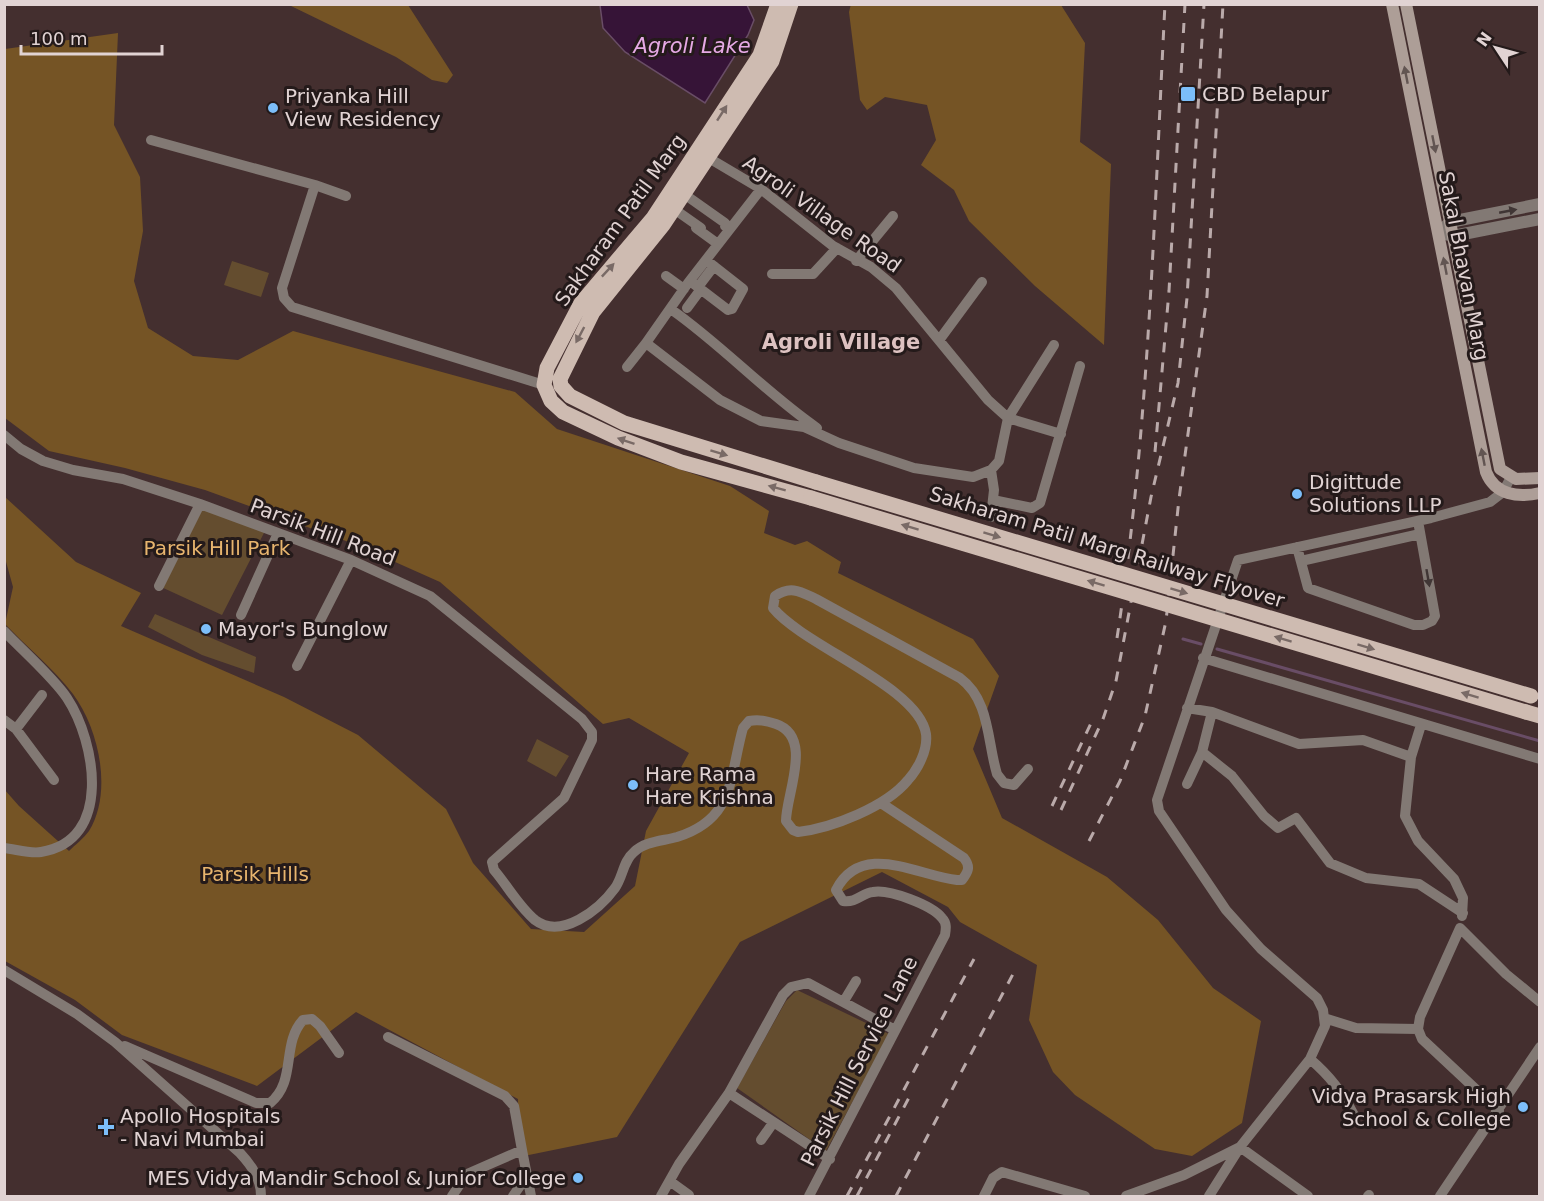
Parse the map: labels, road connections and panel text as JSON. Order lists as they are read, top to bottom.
{
  "streets": {
    "main road": ["Sakharam Patil Marg", "Sakal Bhavan Marg", "Sakharam Patil Marg Railway Flyover"],
    "street": ["Agroli Village Road", "Parsik Hill Road", "Parsik Hill Service Lane"]
  },
  "crossings": [
    ["Agroli Village Road", "Sakharam Patil Marg"],
    ["Sakharam Patil Marg", "Sakharam Patil Marg Railway Flyover"],
    ["Parsik Hill Road", "Parsik Hill Service Lane"]
  ],
  "districts": ["Agroli Village"],
  "water": ["Agroli Lake"],
  "parks": ["Parsik Hill Park", "Parsik Hills"],
  "places": {
    "transit": ["CBD Belapur"],
    "other": [
      "Priyanka Hill View Residency",
      "Digittude Solutions LLP",
      "Mayor's Bunglow",
      "Hare Rama Hare Krishna",
      "Vidya Prasarsk High School & College",
      "MES Vidya Mandir School & Junior College"
    ],
    "health": ["Apollo Hospitals - Navi Mumbai"]
  },
  "scale_bar": "100 m",
  "north": "top left"
}
